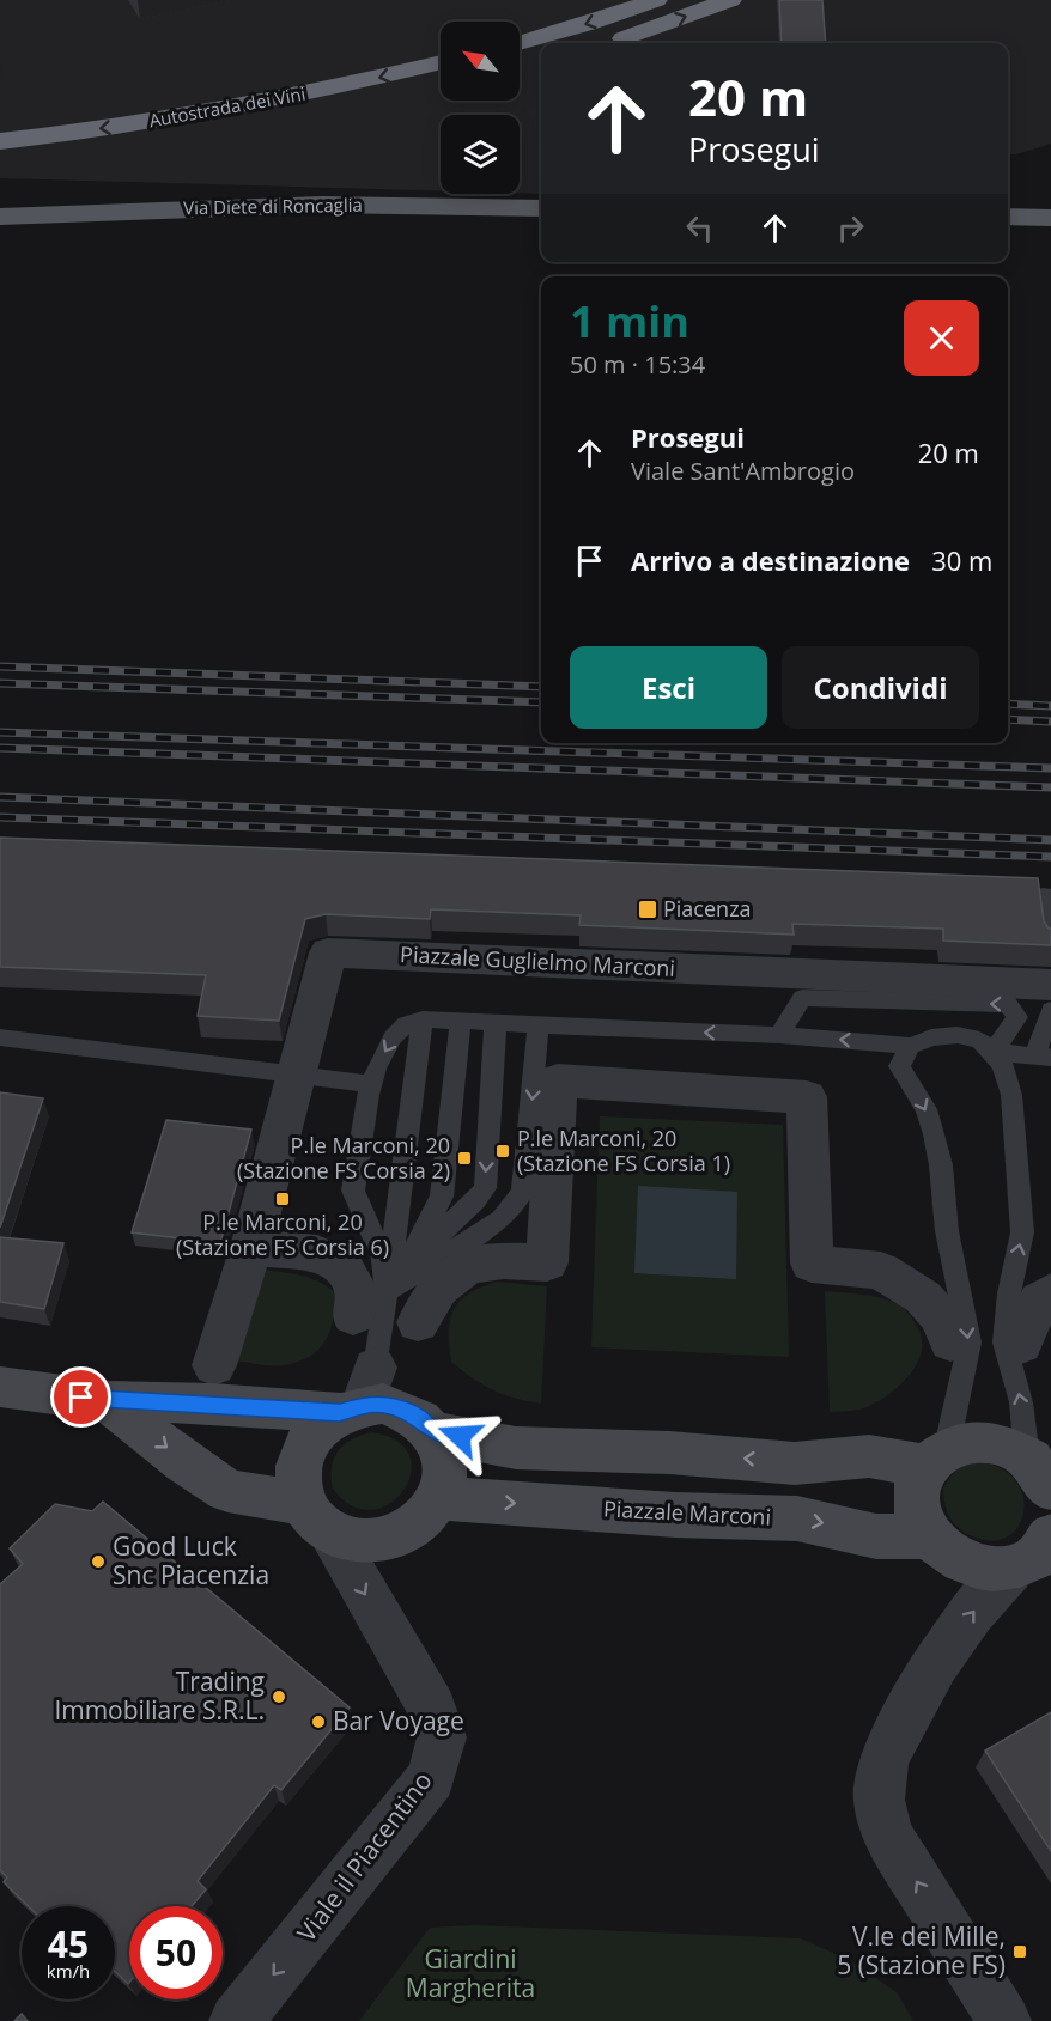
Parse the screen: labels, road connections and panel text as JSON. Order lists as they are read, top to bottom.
{
  "streets": {
    "highway": ["Autostrada dei Vini"],
    "main road": ["Via Diete di Roncaglia", "Piazzale Marconi"],
    "street": ["Piazzale Guglielmo Marconi", "Viale il Piacentino"]
  },
  "crossings": [
    ["Piazzale Marconi", "Viale il Piacentino"]
  ],
  "one_way": ["Autostrada dei Vini", "Viale il Piacentino"],
  "parks": ["Giardini Margherita"],
  "places": {
    "transit": [
      "Piacenza",
      "P.le Marconi, 20 (Stazione FS Corsia 1)",
      "P.le Marconi, 20 (Stazione FS Corsia 2)",
      "P.le Marconi, 20 (Stazione FS Corsia 6)",
      "V.le dei Mille, 5 (Stazione FS)"
    ],
    "other": ["Good Luck Snc Piacenzia", "Trading Immobiliare S.R.L.", "Bar Voyage"]
  },
  "north": "top left",
  "page": {
    "turn": ["20 m", "Prosegui"],
    "heading": ["1 min", "50 m · 15:34"],
    "list": [
      {
        "name": "Prosegui",
        "note": "Viale Sant'Ambrogio",
        "value": "20 m"
      },
      {
        "name": "Arrivo a destinazione",
        "value": "30 m"
      }
    ],
    "buttons": ["Esci", "Condividi"],
    "speed": "45 km/h",
    "limit": "50"
  }
}
